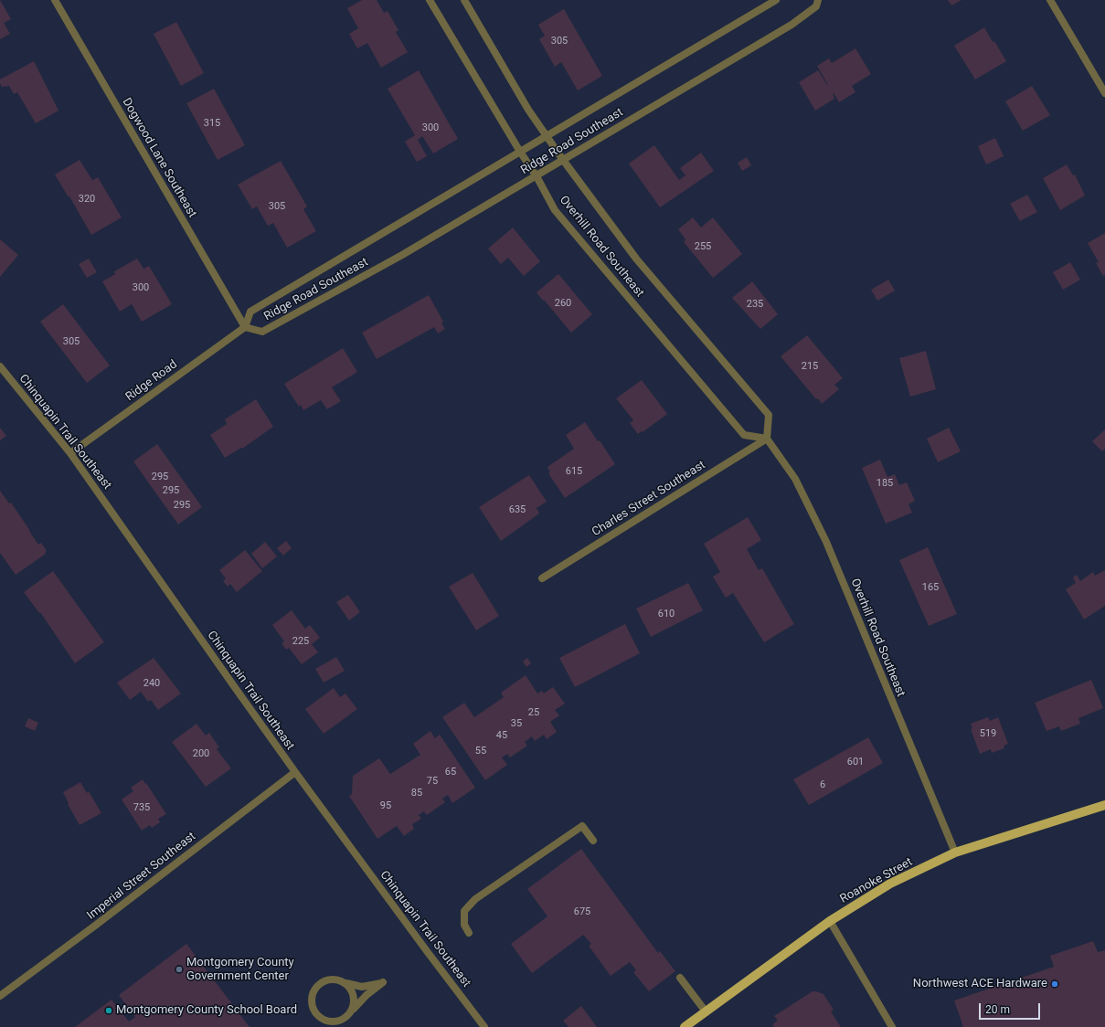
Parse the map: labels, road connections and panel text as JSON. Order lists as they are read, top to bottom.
{
  "streets": {
    "main road": ["Roanoke Street"],
    "street": [
      "Ridge Road Southeast",
      "Dogwood Lane Southeast",
      "Overhill Road Southeast",
      "Ridge Road",
      "Chinquapin Trail Southeast",
      "Charles Street Southeast",
      "Imperial Street Southeast"
    ]
  },
  "crossings": [
    ["Ridge Road Southeast", "Dogwood Lane Southeast"],
    ["Ridge Road Southeast", "Overhill Road Southeast"],
    ["Ridge Road Southeast", "Ridge Road"],
    ["Dogwood Lane Southeast", "Ridge Road"],
    ["Overhill Road Southeast", "Charles Street Southeast"],
    ["Overhill Road Southeast", "Roanoke Street"],
    ["Ridge Road", "Chinquapin Trail Southeast"],
    ["Chinquapin Trail Southeast", "Imperial Street Southeast"]
  ],
  "places": ["Montgomery County Government Center", "Northwest ACE Hardware", "Montgomery County School Board"],
  "house_numbers": [
    "305",
    "315",
    "300",
    "320",
    "305",
    "255",
    "300",
    "260",
    "235",
    "305",
    "215",
    "615",
    "295",
    "185",
    "295",
    "295",
    "635",
    "165",
    "610",
    "225",
    "240",
    "25",
    "35",
    "519",
    "45",
    "55",
    "200",
    "601",
    "65",
    "75",
    "6",
    "85",
    "95",
    "735",
    "675"
  ],
  "scale_bar": "20 m"
}
